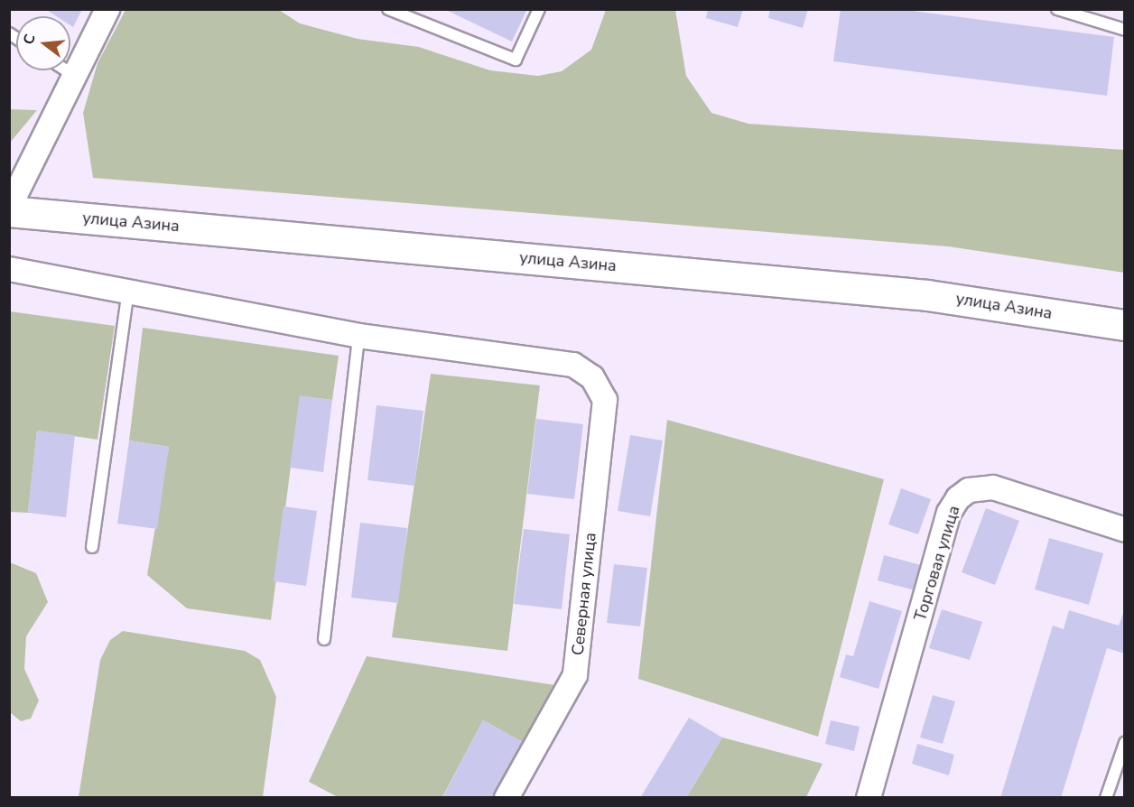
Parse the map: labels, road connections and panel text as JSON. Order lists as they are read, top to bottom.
{
  "streets": {
    "main road": ["улица Азина"],
    "street": ["Торговая улица", "Северная улица"]
  },
  "north": "left"
}
